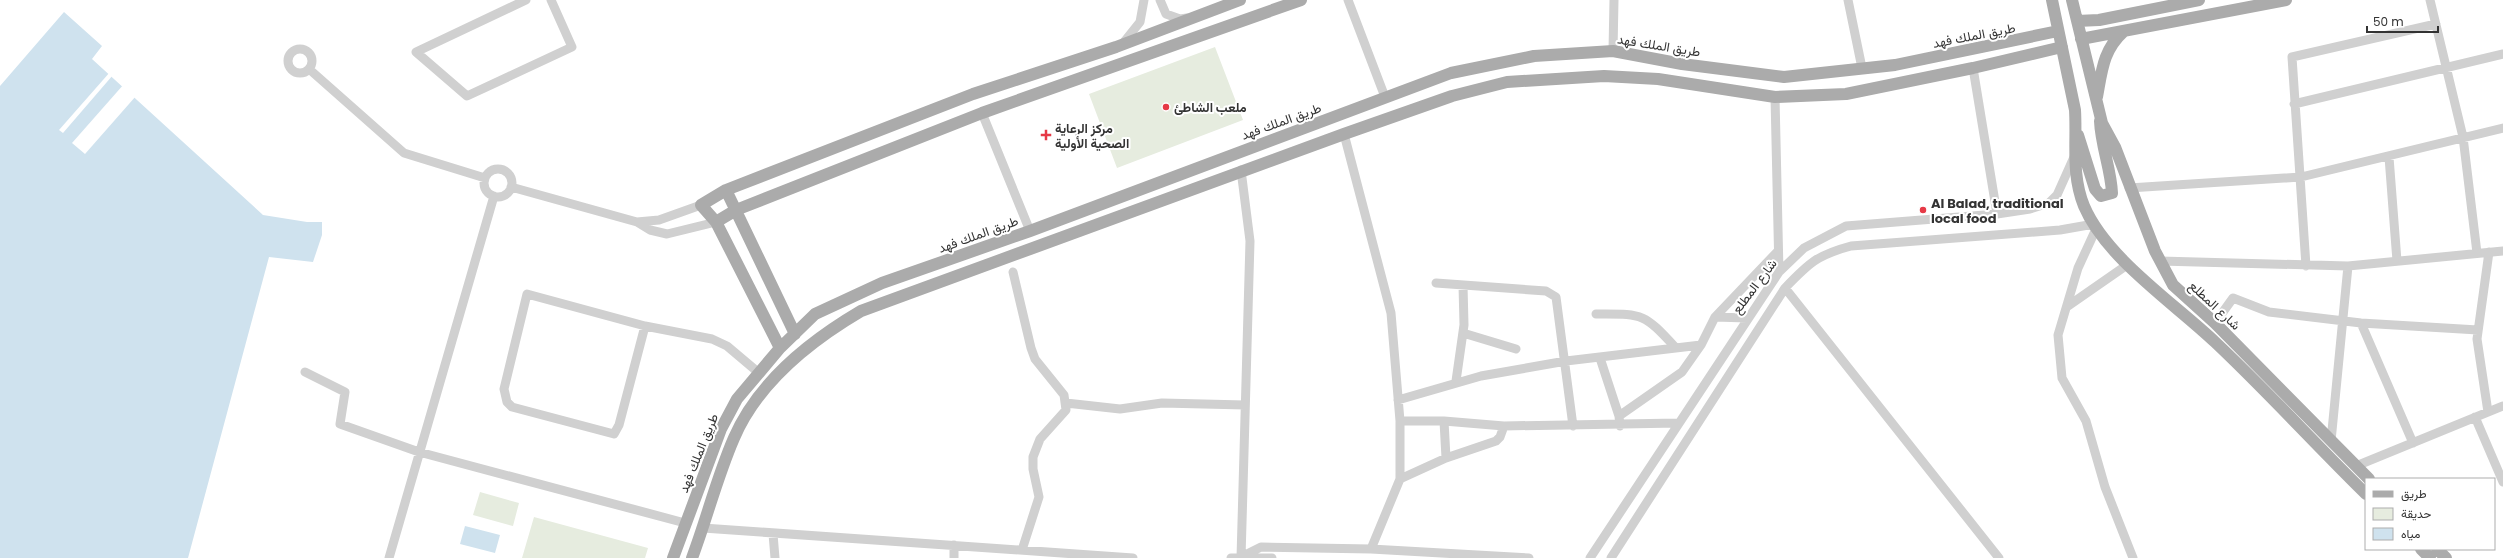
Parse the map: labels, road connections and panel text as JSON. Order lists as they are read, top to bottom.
{
  "streets": {
    "main road": ["طريق الملك فهد", "شارع المطلع"]
  },
  "places": {
    "other": ["ملعب الشاطئ", "Al Balad, traditional local food"],
    "health": ["مركز الرعاية الصحية الأولية"]
  },
  "legend": ["طريق", "حديقة", "مياه"],
  "scale_bar": "50 m"
}
